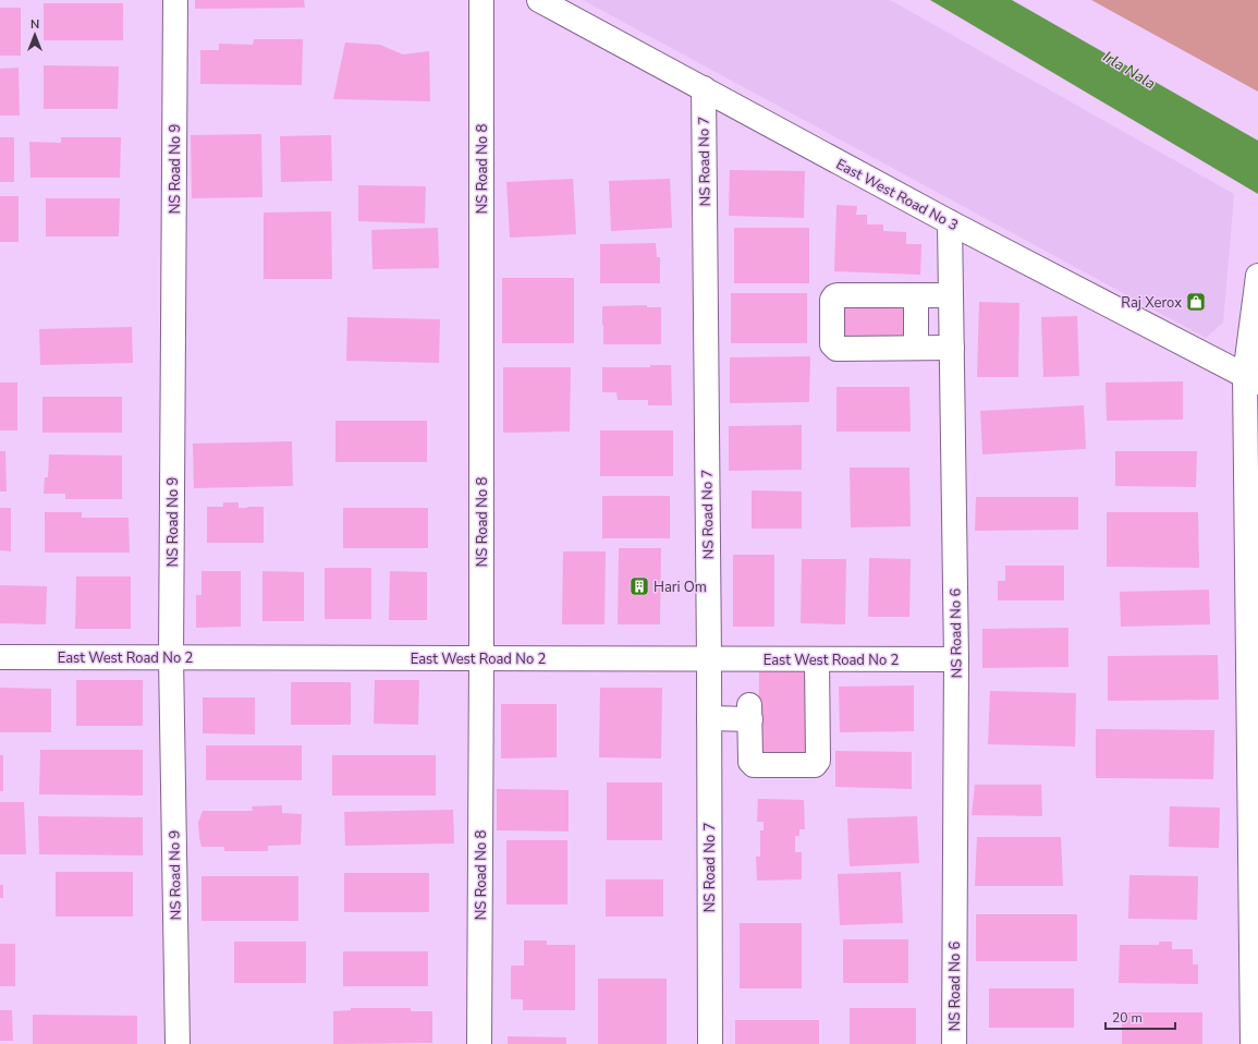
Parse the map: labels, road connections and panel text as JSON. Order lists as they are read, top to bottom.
{
  "streets": {
    "street": [
      "NS Road No 7",
      "NS Road No 9",
      "NS Road No 8",
      "East West Road No 3",
      "NS Road No 6",
      "East West Road No 2"
    ]
  },
  "crossings": [
    ["NS Road No 7", "East West Road No 3"],
    ["NS Road No 7", "East West Road No 2"],
    ["NS Road No 9", "East West Road No 2"],
    ["NS Road No 8", "East West Road No 2"],
    ["East West Road No 3", "NS Road No 6"],
    ["NS Road No 6", "East West Road No 2"]
  ],
  "water": ["Irla Nala"],
  "places": {
    "shop": ["Raj Xerox"],
    "building": ["Hari Om"]
  },
  "scale_bar": "20 m",
  "north": "top"
}
